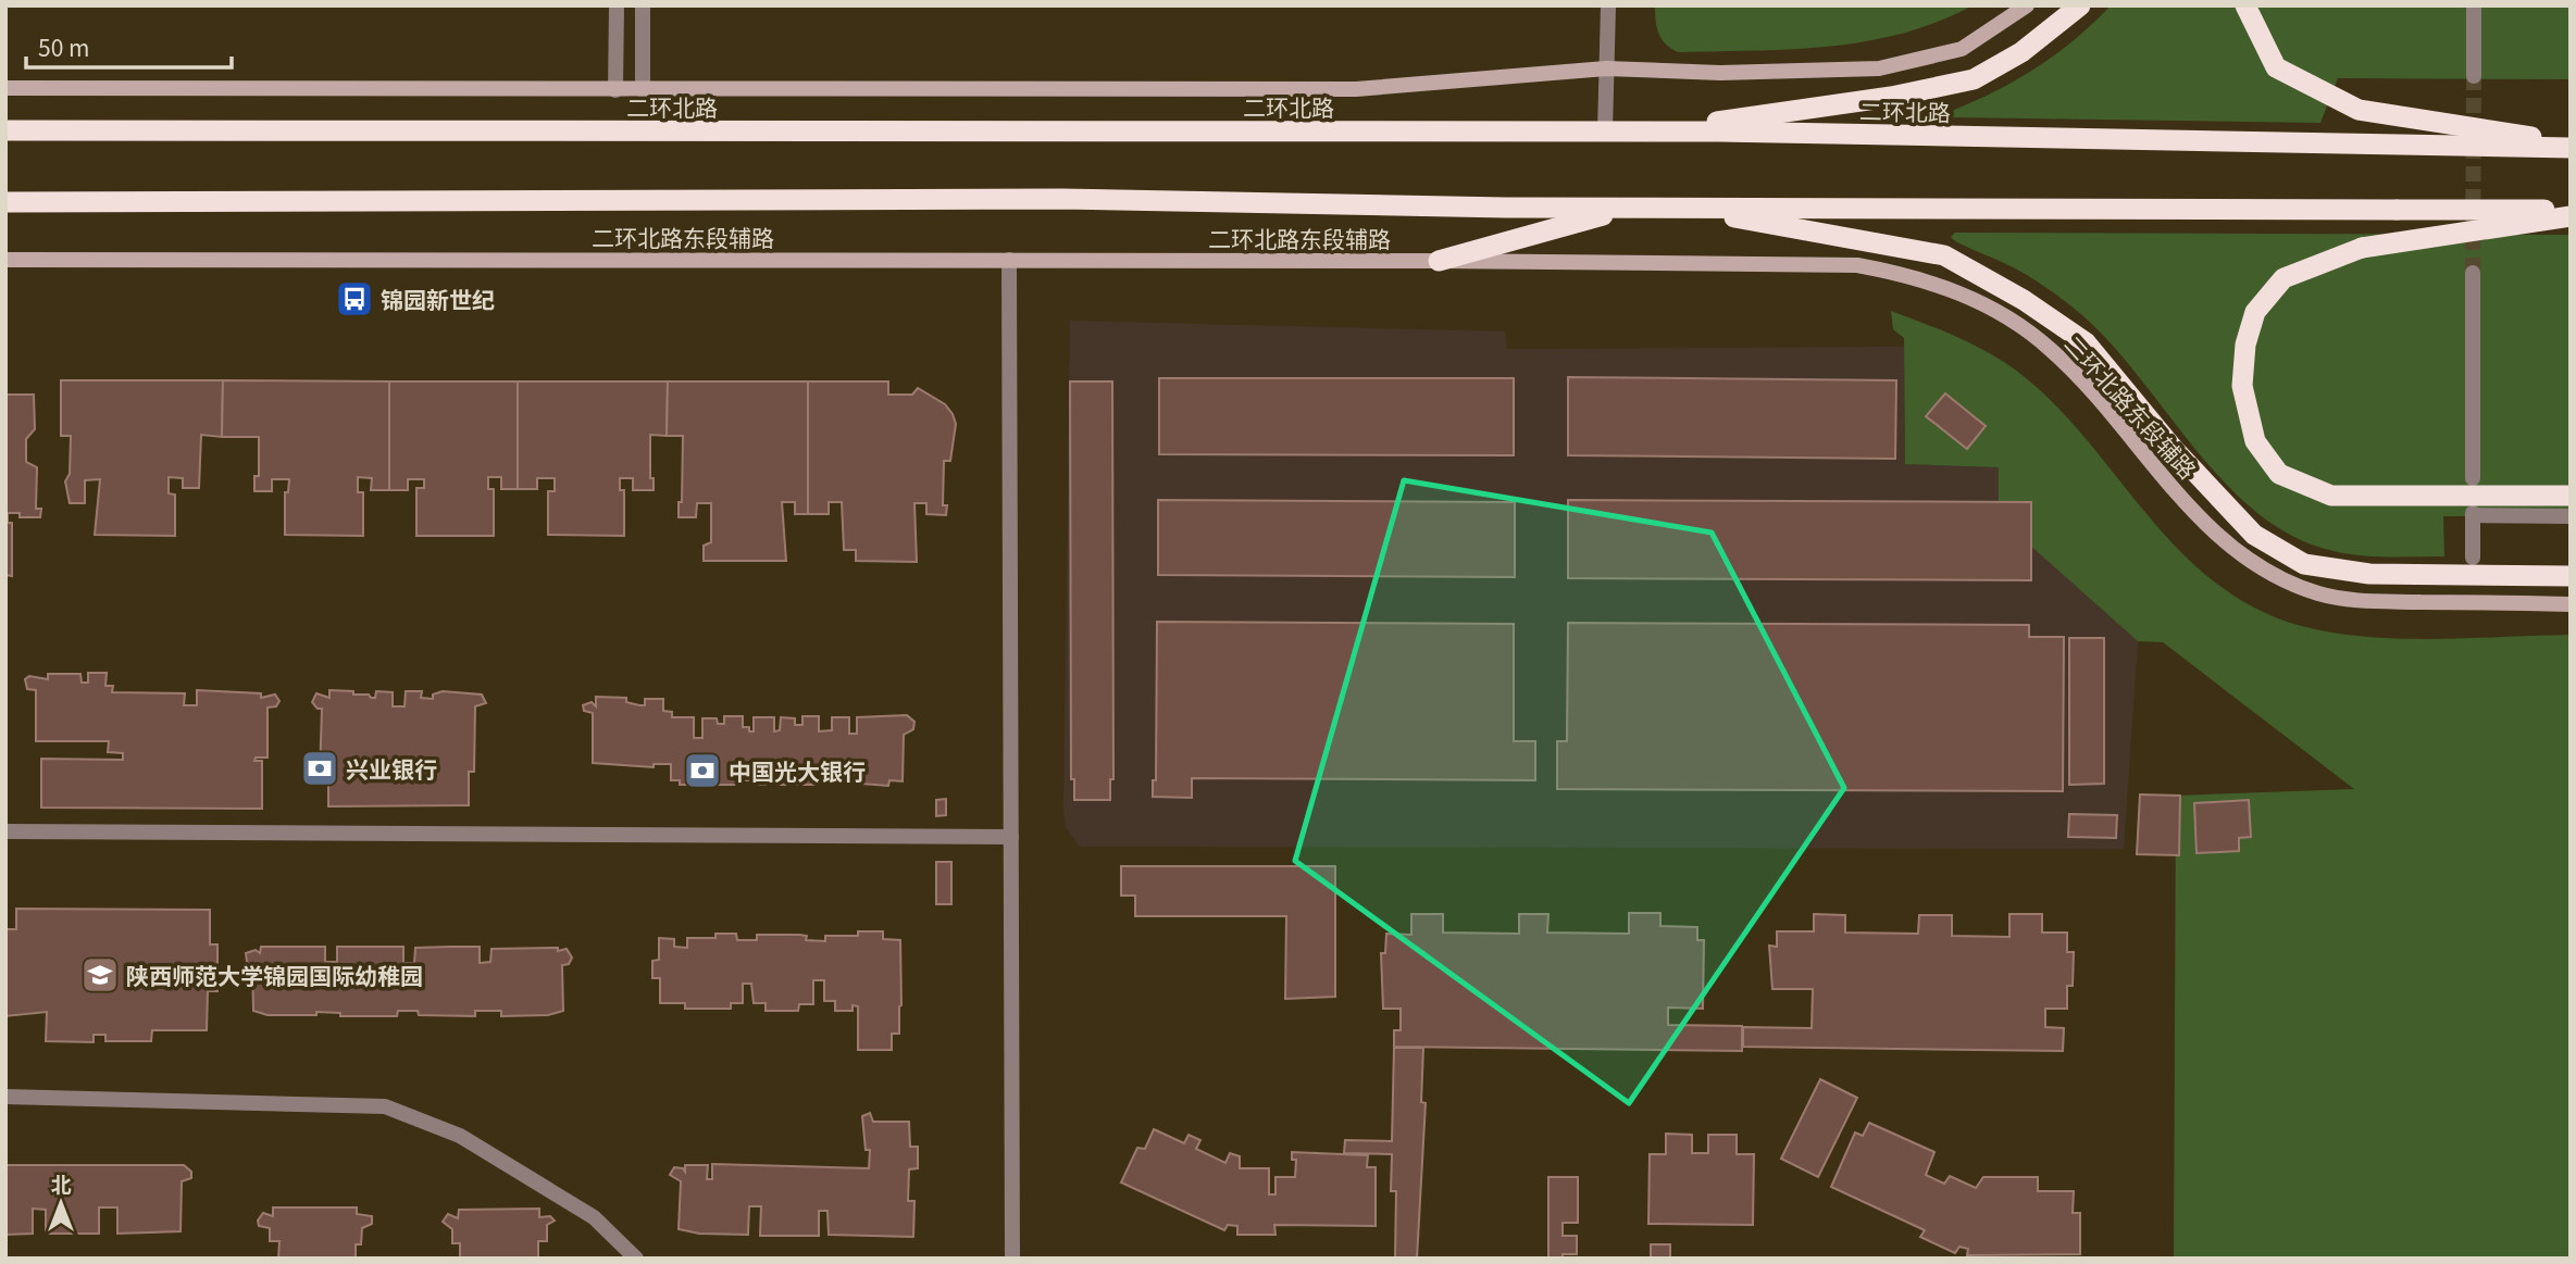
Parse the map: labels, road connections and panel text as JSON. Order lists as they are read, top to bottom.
{
  "streets": {
    "highway": ["二环北路"],
    "main road": ["二环北路东段辅路"]
  },
  "places": {
    "bus stop": ["锦园新世纪"],
    "bank": ["兴业银行", "中国光大银行"],
    "school or university": ["陕西师范大学锦园国际幼稚园"]
  },
  "scale_bar": "50 m",
  "north": "top"
}
